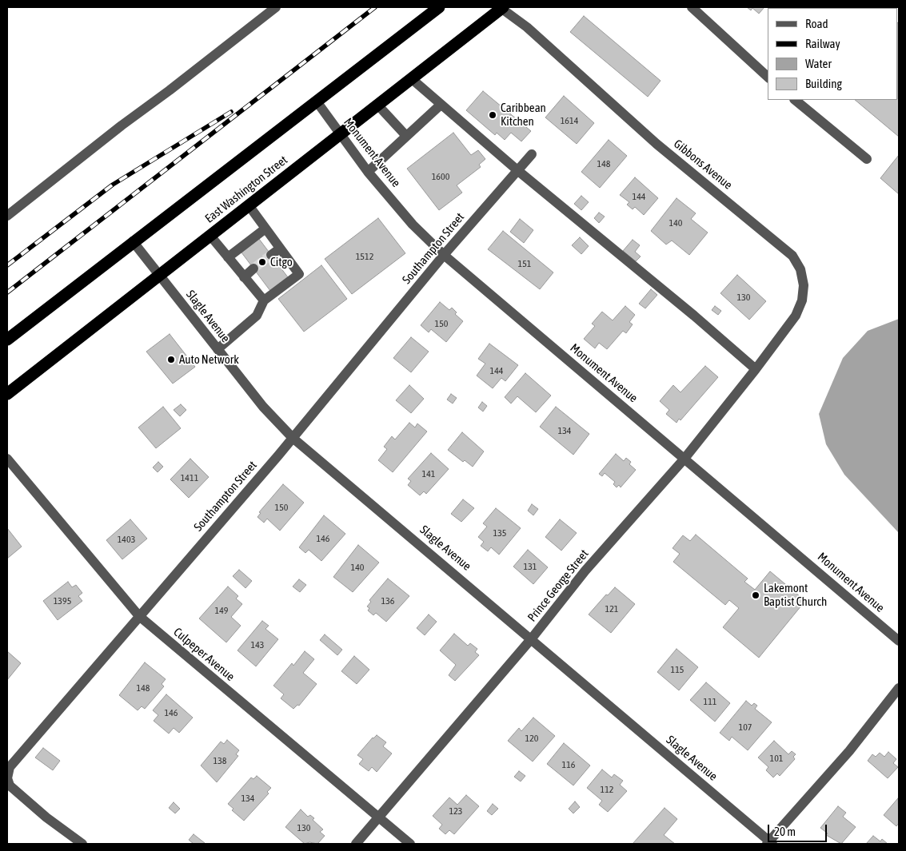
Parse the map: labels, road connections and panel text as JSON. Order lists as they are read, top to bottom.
{
  "streets": {
    "highway": ["East Washington Street"],
    "street": [
      "Monument Avenue",
      "Gibbons Avenue",
      "Southampton Street",
      "Slagle Avenue",
      "Prince George Street",
      "Culpeper Avenue"
    ]
  },
  "crossings": [
    ["Monument Avenue", "East Washington Street"],
    ["Monument Avenue", "Southampton Street"],
    ["Monument Avenue", "Prince George Street"],
    ["Gibbons Avenue", "East Washington Street"],
    ["Gibbons Avenue", "Prince George Street"],
    ["East Washington Street", "Slagle Avenue"],
    ["Southampton Street", "Slagle Avenue"],
    ["Southampton Street", "Culpeper Avenue"],
    ["Slagle Avenue", "Prince George Street"],
    ["Prince George Street", "Culpeper Avenue"]
  ],
  "places": [
    "Caribbean Kitchen",
    "Citgo",
    "Auto Network",
    "Lakemont Baptist Church"
  ],
  "house_numbers": [
    "1614",
    "148",
    "1600",
    "144",
    "140",
    "1512",
    "151",
    "130",
    "150",
    "144",
    "134",
    "141",
    "1411",
    "150",
    "135",
    "146",
    "1403",
    "131",
    "140",
    "1395",
    "136",
    "121",
    "149",
    "143",
    "115",
    "148",
    "111",
    "146",
    "107",
    "120",
    "101",
    "138",
    "116",
    "112",
    "134",
    "123",
    "130"
  ],
  "legend": [
    "Road",
    "Railway",
    "Water",
    "Building"
  ],
  "scale_bar": "20 m"
}
